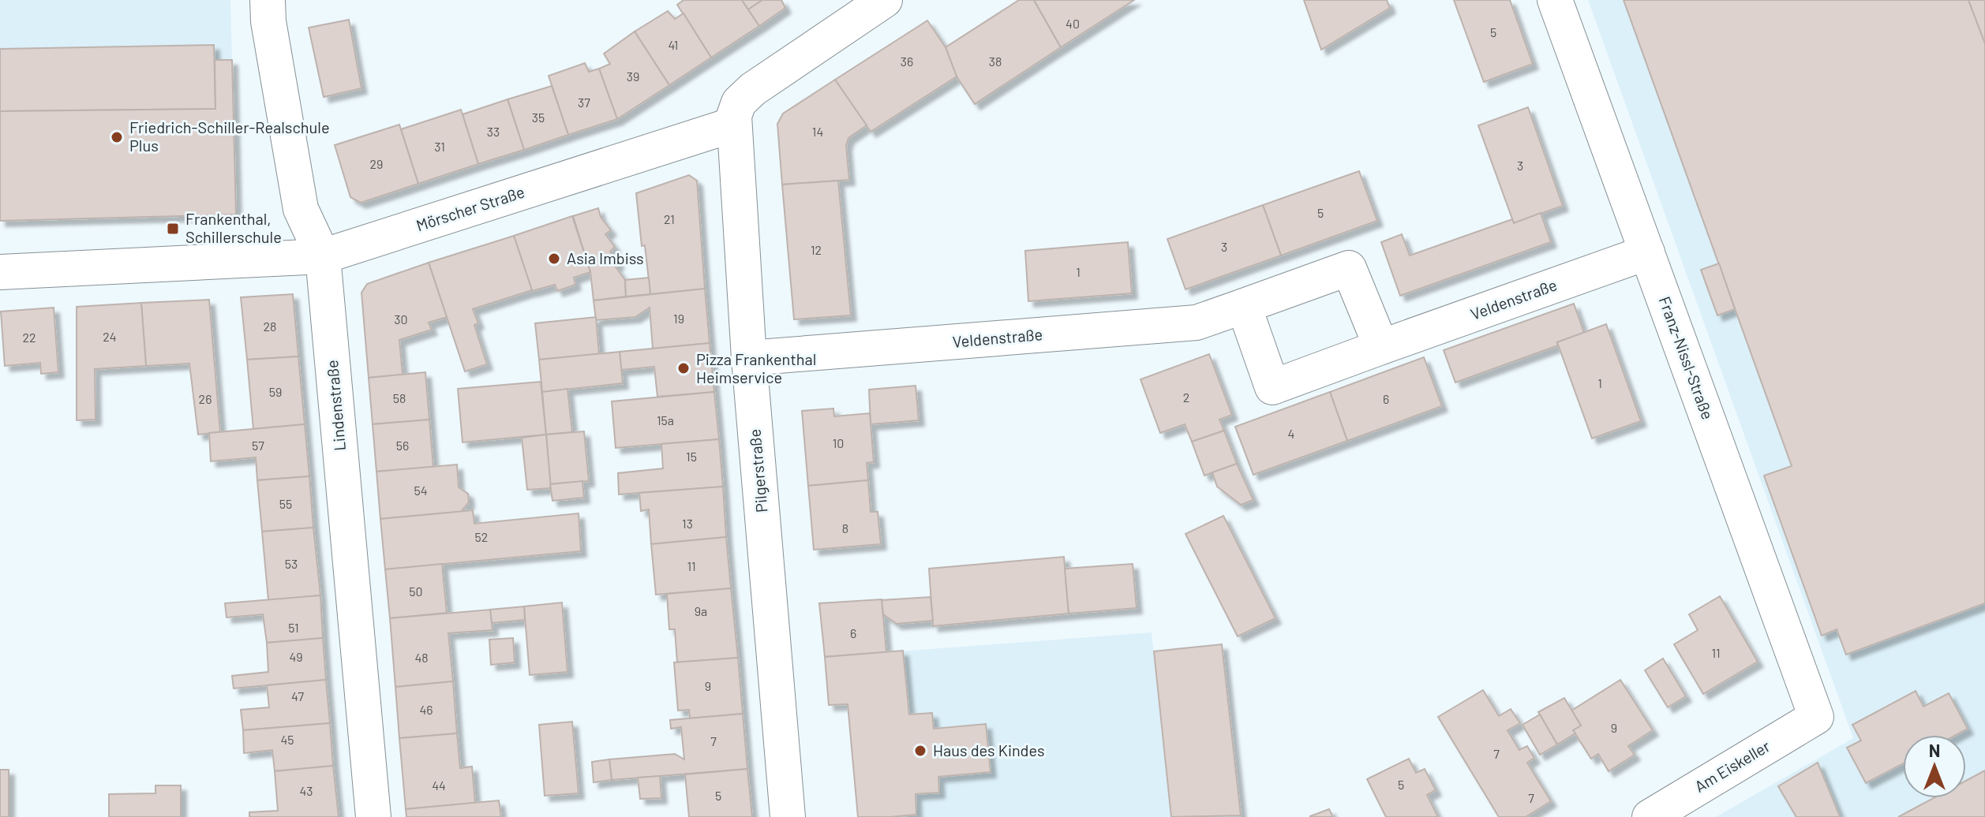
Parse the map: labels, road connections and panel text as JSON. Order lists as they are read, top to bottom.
{
  "streets": {
    "street": [
      "Mörscher Straße",
      "Veldenstraße",
      "Franz-Nissl-Straße",
      "Lindenstraße",
      "Pilgerstraße",
      "Am Eiskeller"
    ]
  },
  "crossings": [
    ["Mörscher Straße", "Lindenstraße"],
    ["Mörscher Straße", "Pilgerstraße"],
    ["Veldenstraße", "Franz-Nissl-Straße"],
    ["Veldenstraße", "Pilgerstraße"],
    ["Franz-Nissl-Straße", "Am Eiskeller"]
  ],
  "places": {
    "other": [
      "Friedrich-Schiller-Realschule Plus",
      "Asia Imbiss",
      "Pizza Frankenthal Heimservice",
      "Haus des Kindes"
    ],
    "transit": ["Frankenthal, Schillerschule"]
  },
  "house_numbers": [
    "40",
    "5",
    "41",
    "36",
    "38",
    "39",
    "37",
    "35",
    "33",
    "14",
    "31",
    "29",
    "3",
    "5",
    "21",
    "3",
    "12",
    "1",
    "19",
    "30",
    "28",
    "24",
    "22",
    "1",
    "59",
    "2",
    "58",
    "26",
    "6",
    "15a",
    "4",
    "10",
    "57",
    "56",
    "15",
    "54",
    "55",
    "13",
    "8",
    "52",
    "53",
    "11",
    "50",
    "9a",
    "51",
    "6",
    "11",
    "49",
    "48",
    "9",
    "47",
    "46",
    "9",
    "45",
    "7",
    "7",
    "5",
    "44",
    "43",
    "5",
    "7"
  ],
  "north": "top"
}
